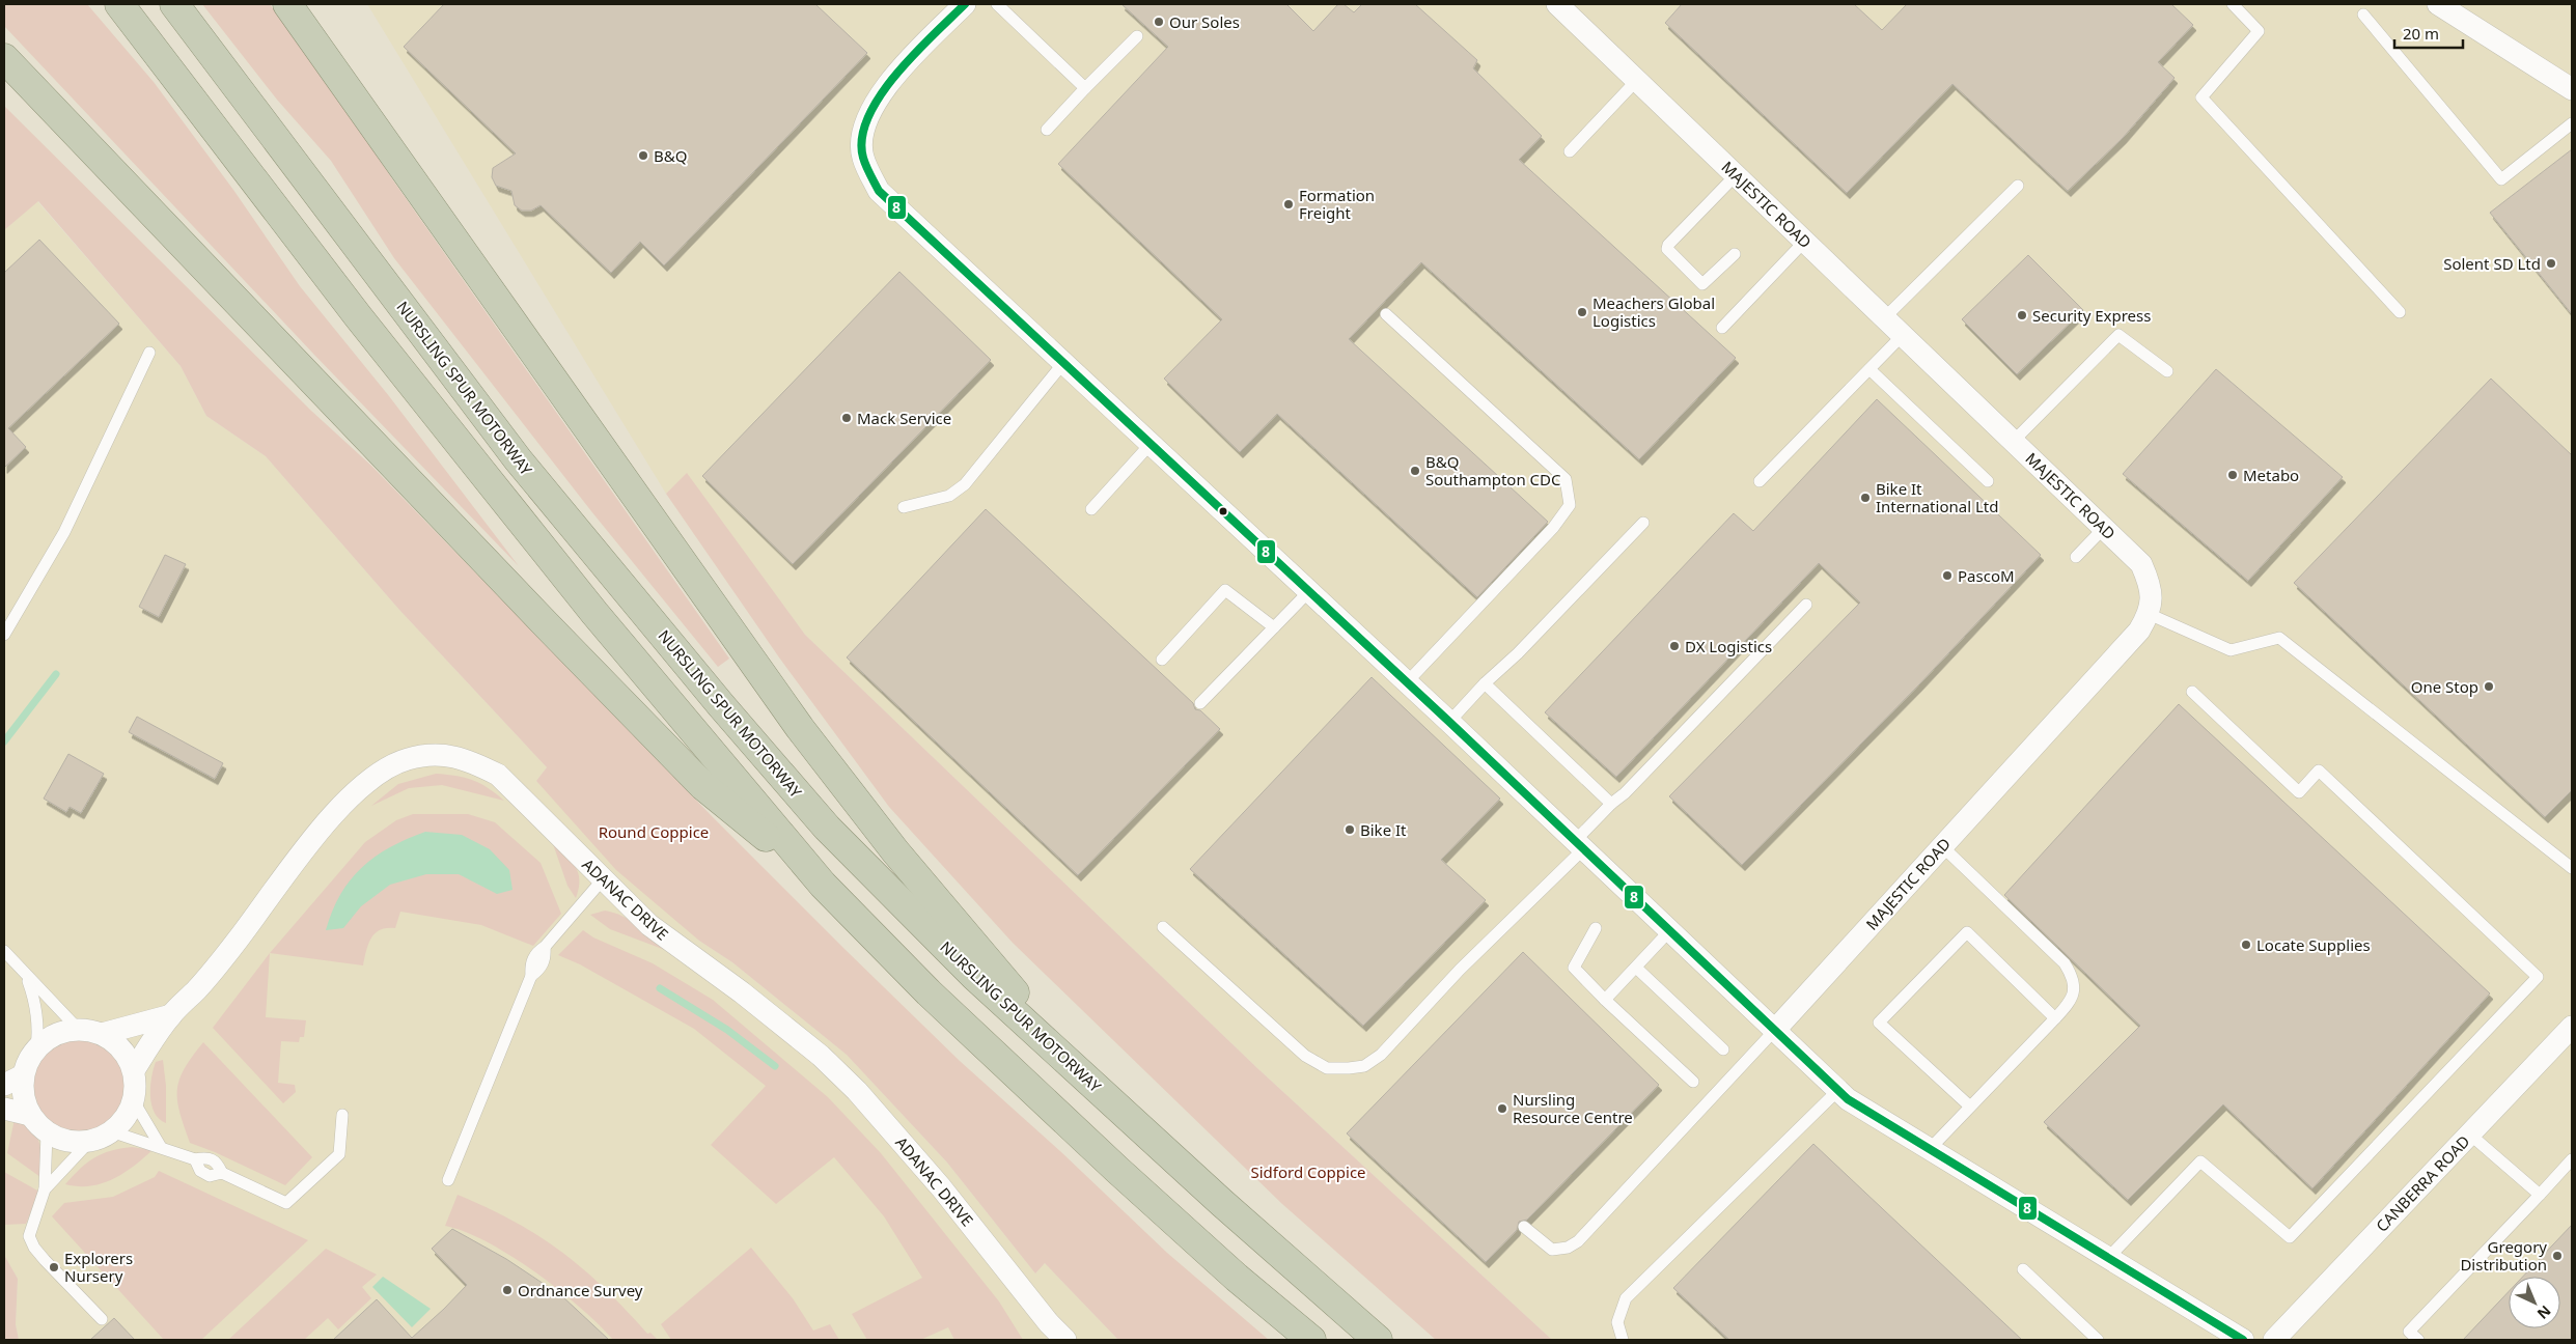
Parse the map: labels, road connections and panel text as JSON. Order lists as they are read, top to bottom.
{
  "streets": {
    "highway": ["NURSLING SPUR MOTORWAY"],
    "street": ["MAJESTIC ROAD", "ADANAC DRIVE", "CANBERRA ROAD"]
  },
  "parks": ["Round Coppice", "Sidford Coppice"],
  "places": [
    "Our Soles",
    "B&Q",
    "Formation Freight",
    "Solent SD Ltd",
    "Meachers Global Logistics",
    "Security Express",
    "Mack Service",
    "B&Q Southampton CDC",
    "Metabo",
    "Bike It International Ltd",
    "PascoM",
    "DX Logistics",
    "One Stop",
    "Bike It",
    "Locate Supplies",
    "Nursling Resource Centre",
    "Gregory Distribution",
    "Explorers Nursery",
    "Ordnance Survey"
  ],
  "lines": ["transit line 8"],
  "scale_bar": "20 m",
  "north": "bottom right"
}
